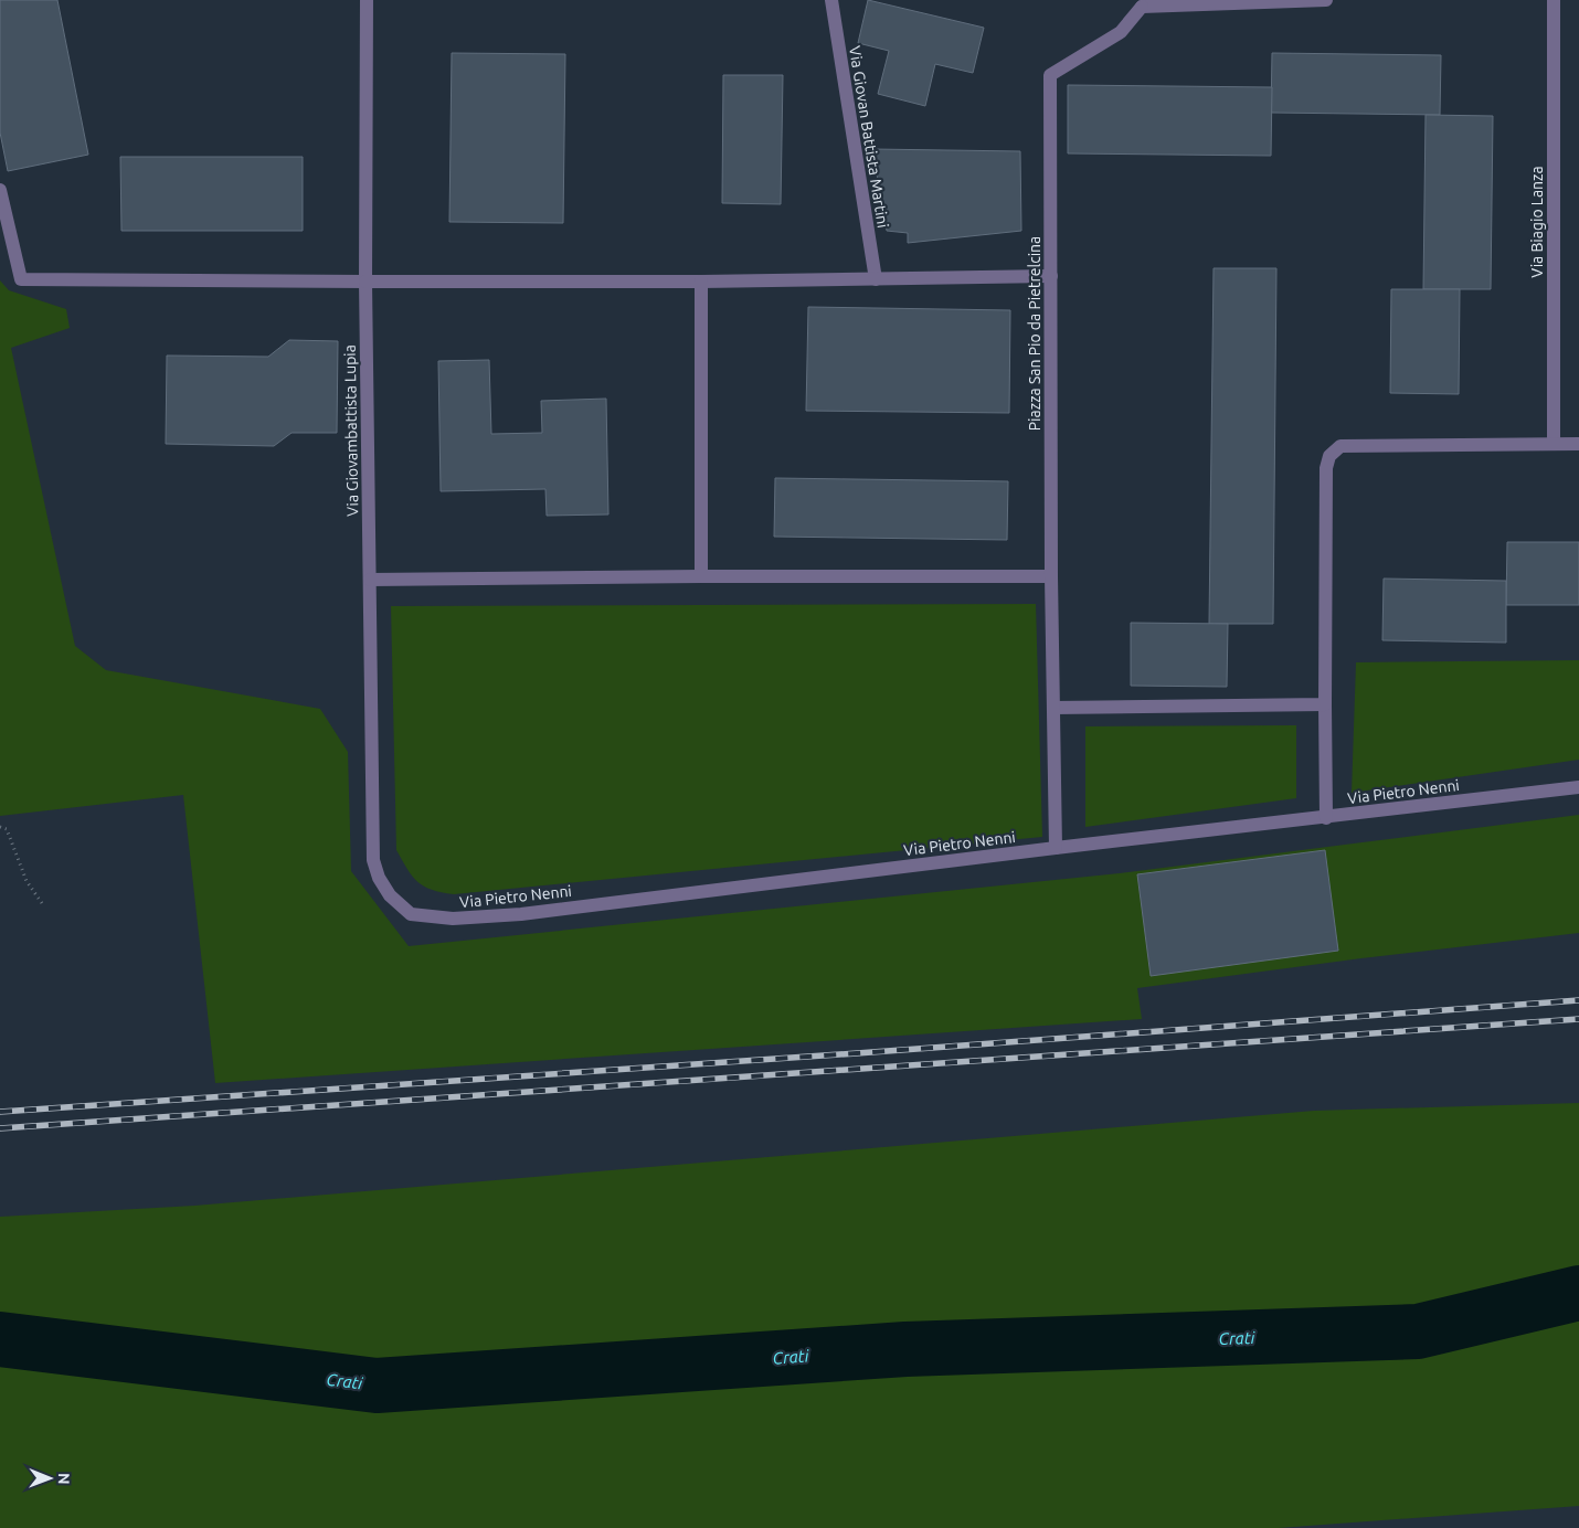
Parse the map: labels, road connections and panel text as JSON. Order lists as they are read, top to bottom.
{
  "streets": {
    "street": [
      "Via Giovan Battista Martini",
      "Via Biagio Lanza",
      "Piazza San Pio da Pietrelcina",
      "Via Giovambattista Lupia",
      "Via Pietro Nenni"
    ]
  },
  "crossings": [
    ["Piazza San Pio da Pietrelcina", "Via Pietro Nenni"],
    ["Via Giovambattista Lupia", "Via Pietro Nenni"]
  ],
  "water": ["Crati"],
  "north": "right"
}
